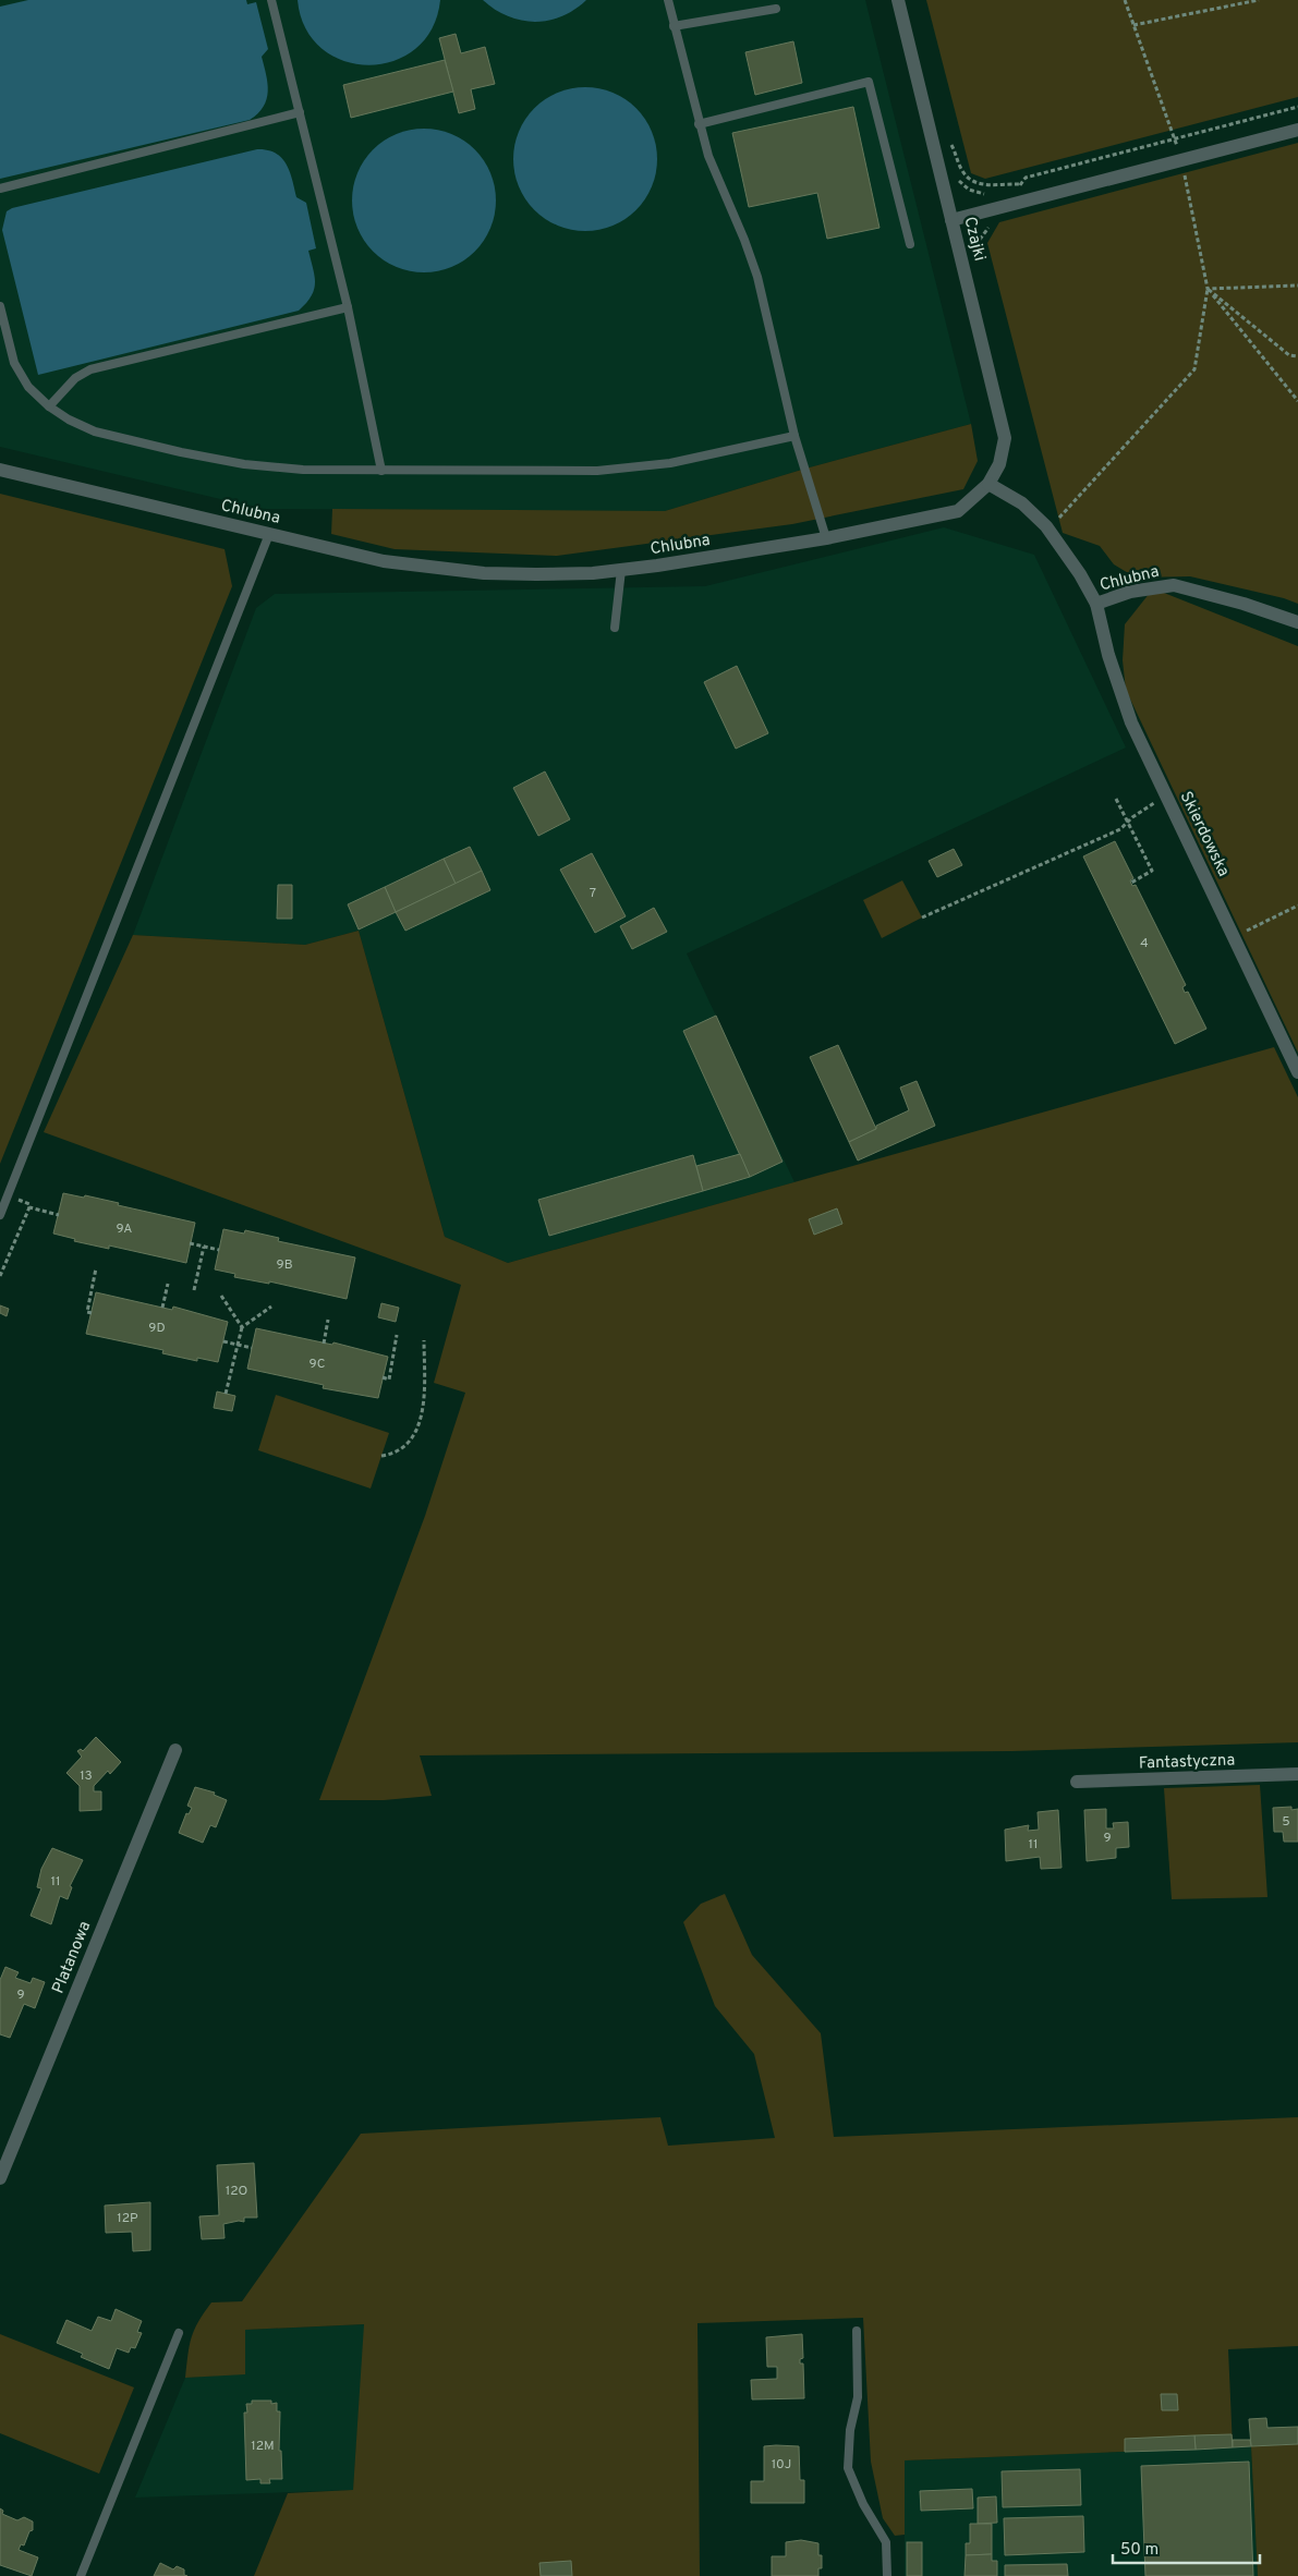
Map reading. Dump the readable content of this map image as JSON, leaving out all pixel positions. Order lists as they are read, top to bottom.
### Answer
{
  "streets": {
    "street": [
      "Czajki",
      "Chlubna",
      "Skierdowska",
      "Fantastyczna",
      "Platanowa"
    ]
  },
  "crossings": [
    ["Czajki", "Chlubna"],
    ["Chlubna", "Skierdowska"]
  ],
  "house_numbers": [
    "7",
    "4",
    "9A",
    "9B",
    "9D",
    "9C",
    "13",
    "5",
    "9",
    "11",
    "11",
    "9",
    "12O",
    "12P",
    "12M",
    "10J"
  ],
  "scale_bar": "50 m"
}
